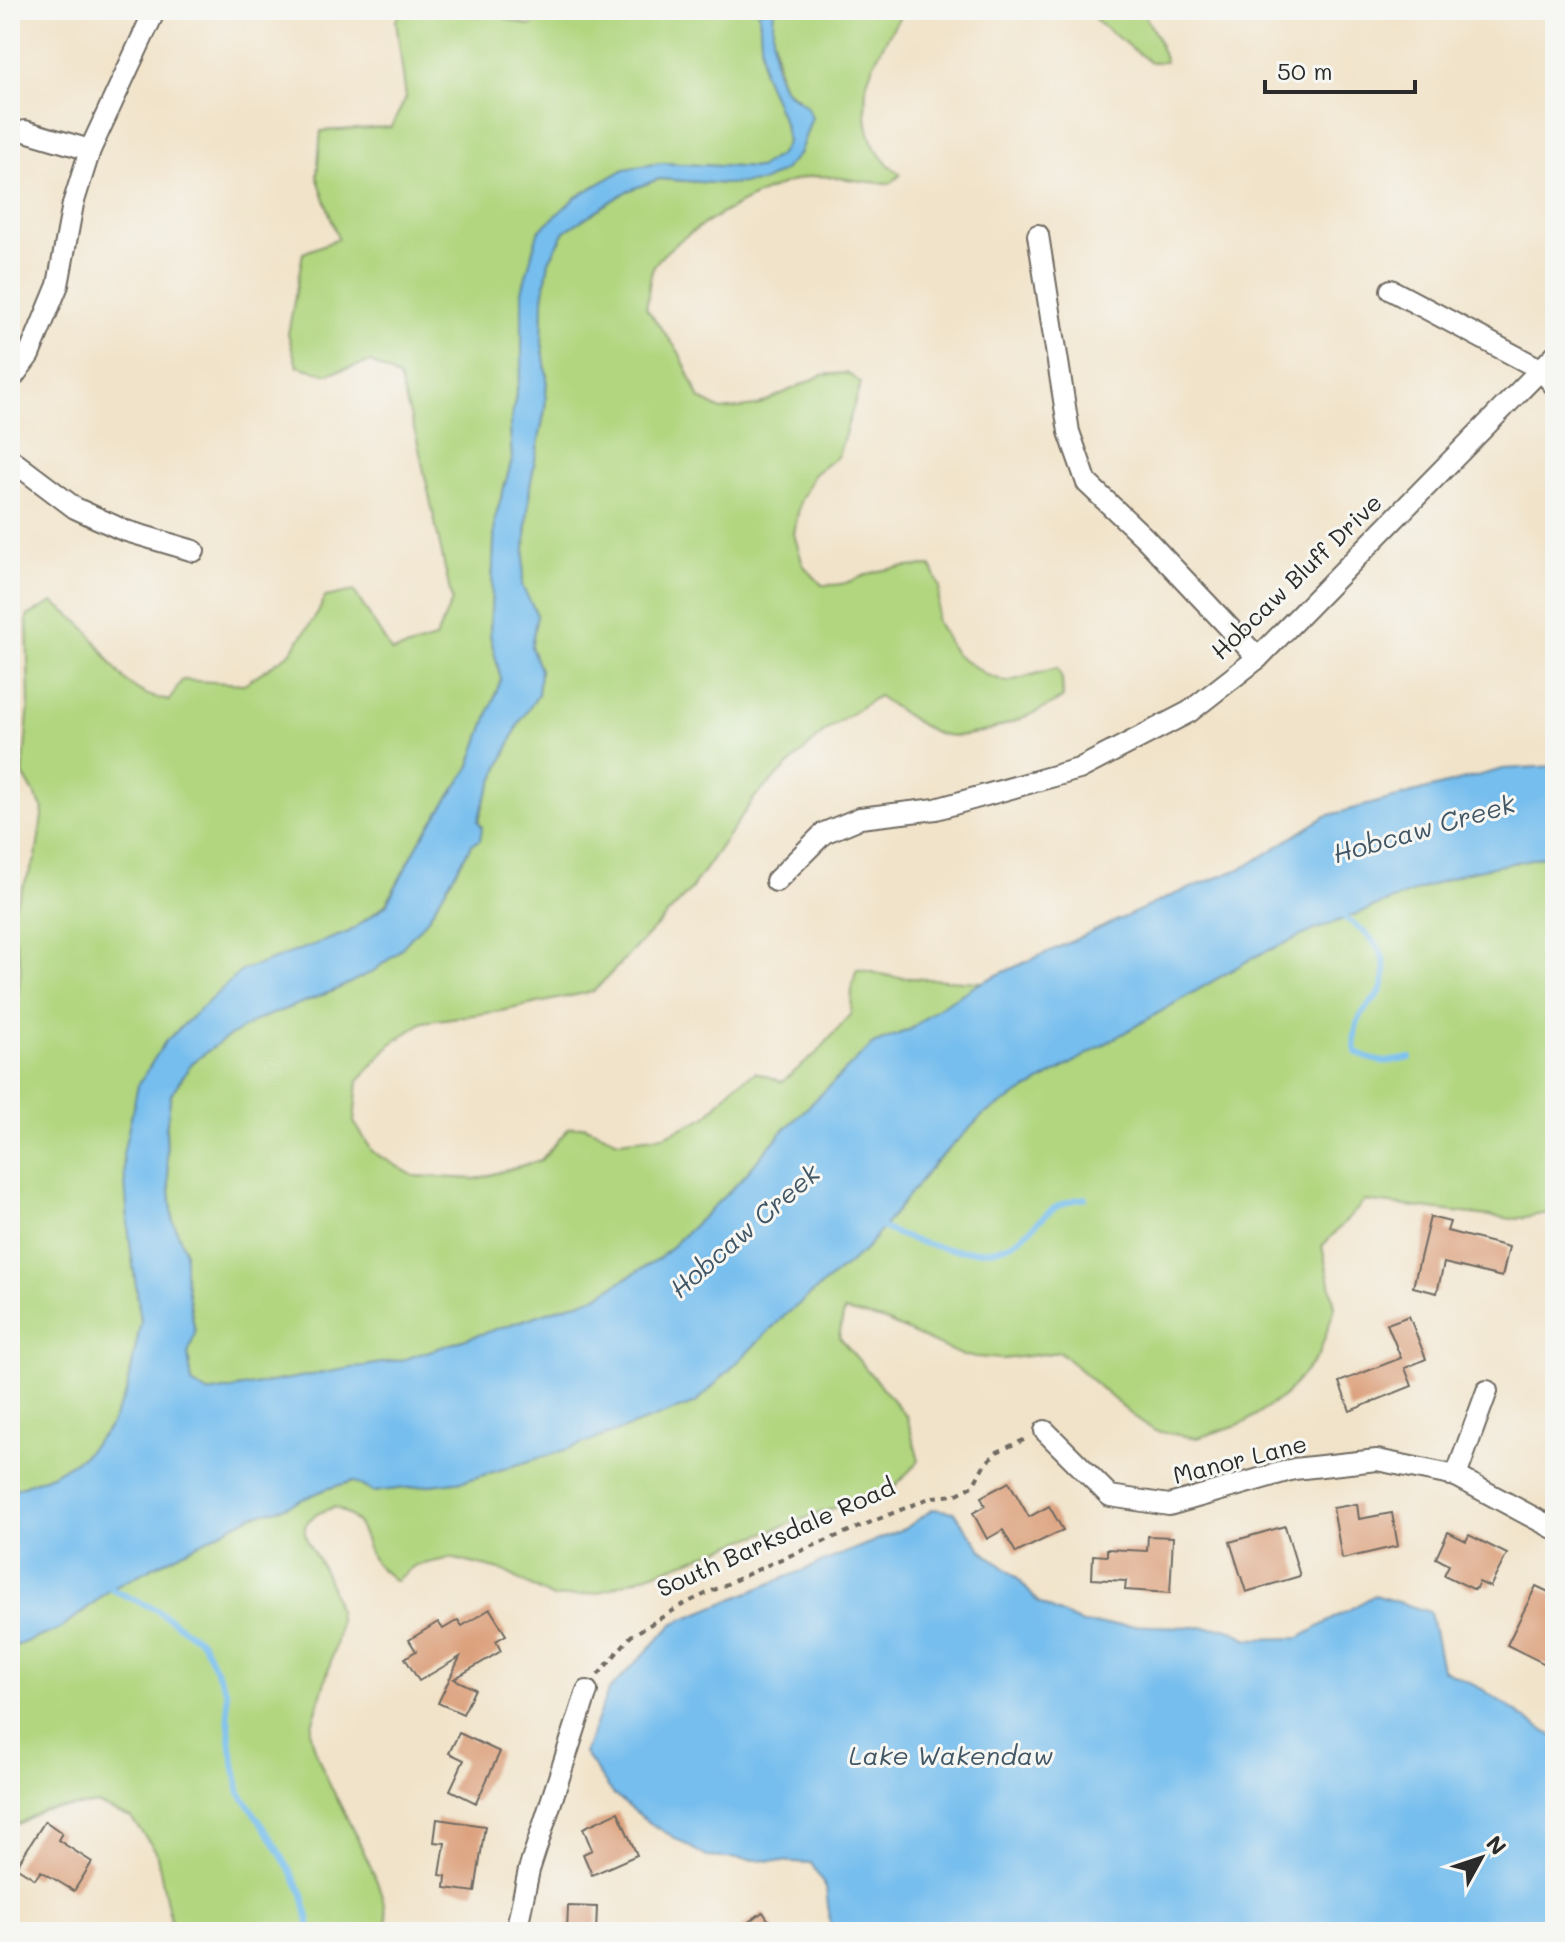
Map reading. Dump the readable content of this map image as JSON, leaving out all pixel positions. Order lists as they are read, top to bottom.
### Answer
{
  "streets": {
    "street": ["Hobcaw Bluff Drive", "Manor Lane"],
    "path": ["South Barksdale Road"]
  },
  "crossings": [
    ["Manor Lane", "South Barksdale Road"]
  ],
  "water": ["Hobcaw Creek", "Lake Wakendaw"],
  "scale_bar": "50 m",
  "north": "top right"
}
